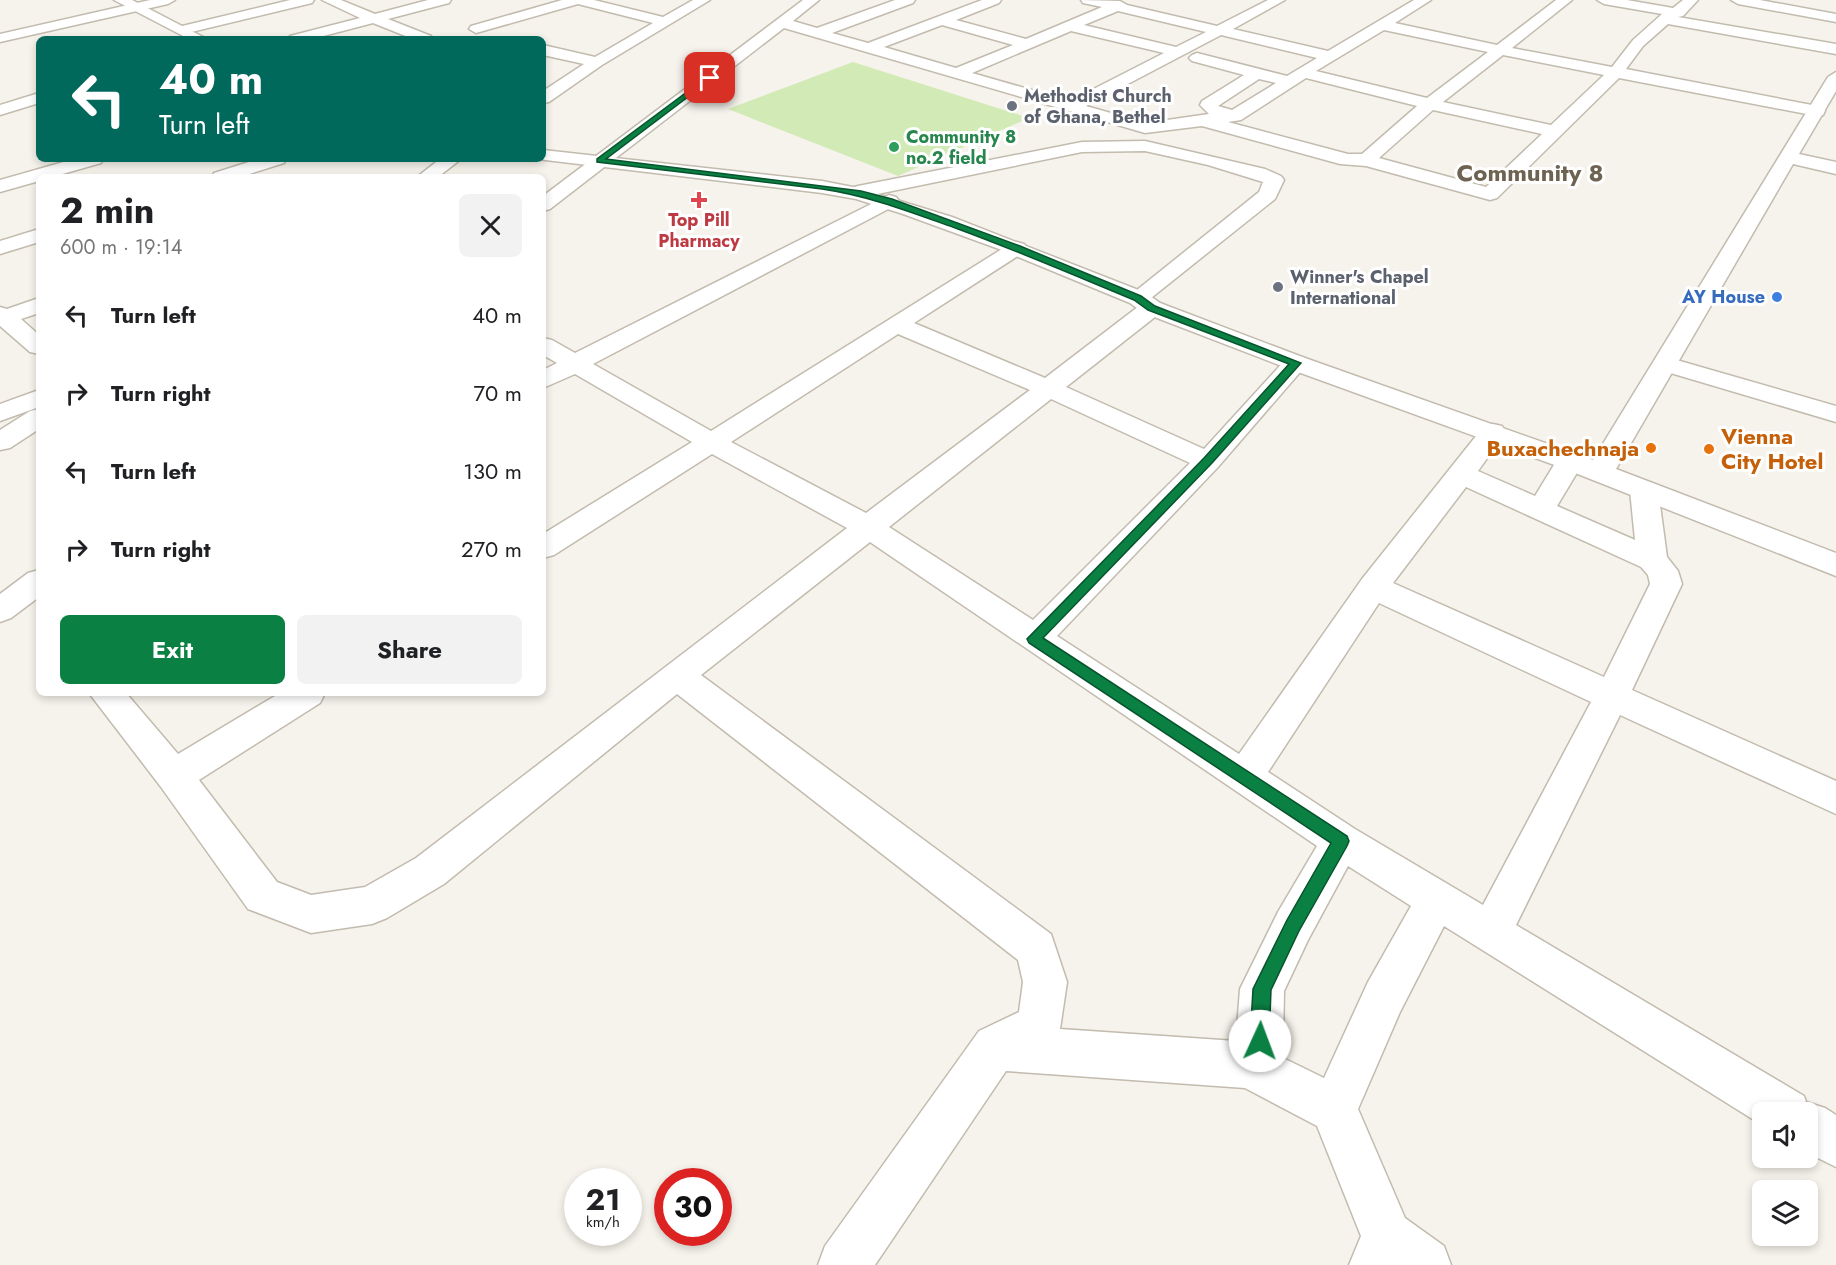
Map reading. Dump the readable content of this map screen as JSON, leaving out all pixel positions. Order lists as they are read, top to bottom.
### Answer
{
  "districts": ["Community 8"],
  "places": {
    "other": [
      "Methodist Church of Ghana, Bethel",
      "Community 8 no.2 field",
      "Winner's Chapel International",
      "AY House",
      "Buxachechnaja",
      "Vienna City Hotel"
    ],
    "health": ["Top Pill Pharmacy"]
  },
  "page": {
    "turn": ["40 m", "Turn left"],
    "heading": ["2 min", "600 m · 19:14"],
    "list": [
      {
        "name": "Turn left",
        "value": "40 m"
      },
      {
        "name": "Turn right",
        "value": "70 m"
      },
      {
        "name": "Turn left",
        "value": "130 m"
      },
      {
        "name": "Turn right",
        "value": "270 m"
      }
    ],
    "buttons": ["Exit", "Share"],
    "speed": "21 km/h",
    "limit": "30"
  }
}
